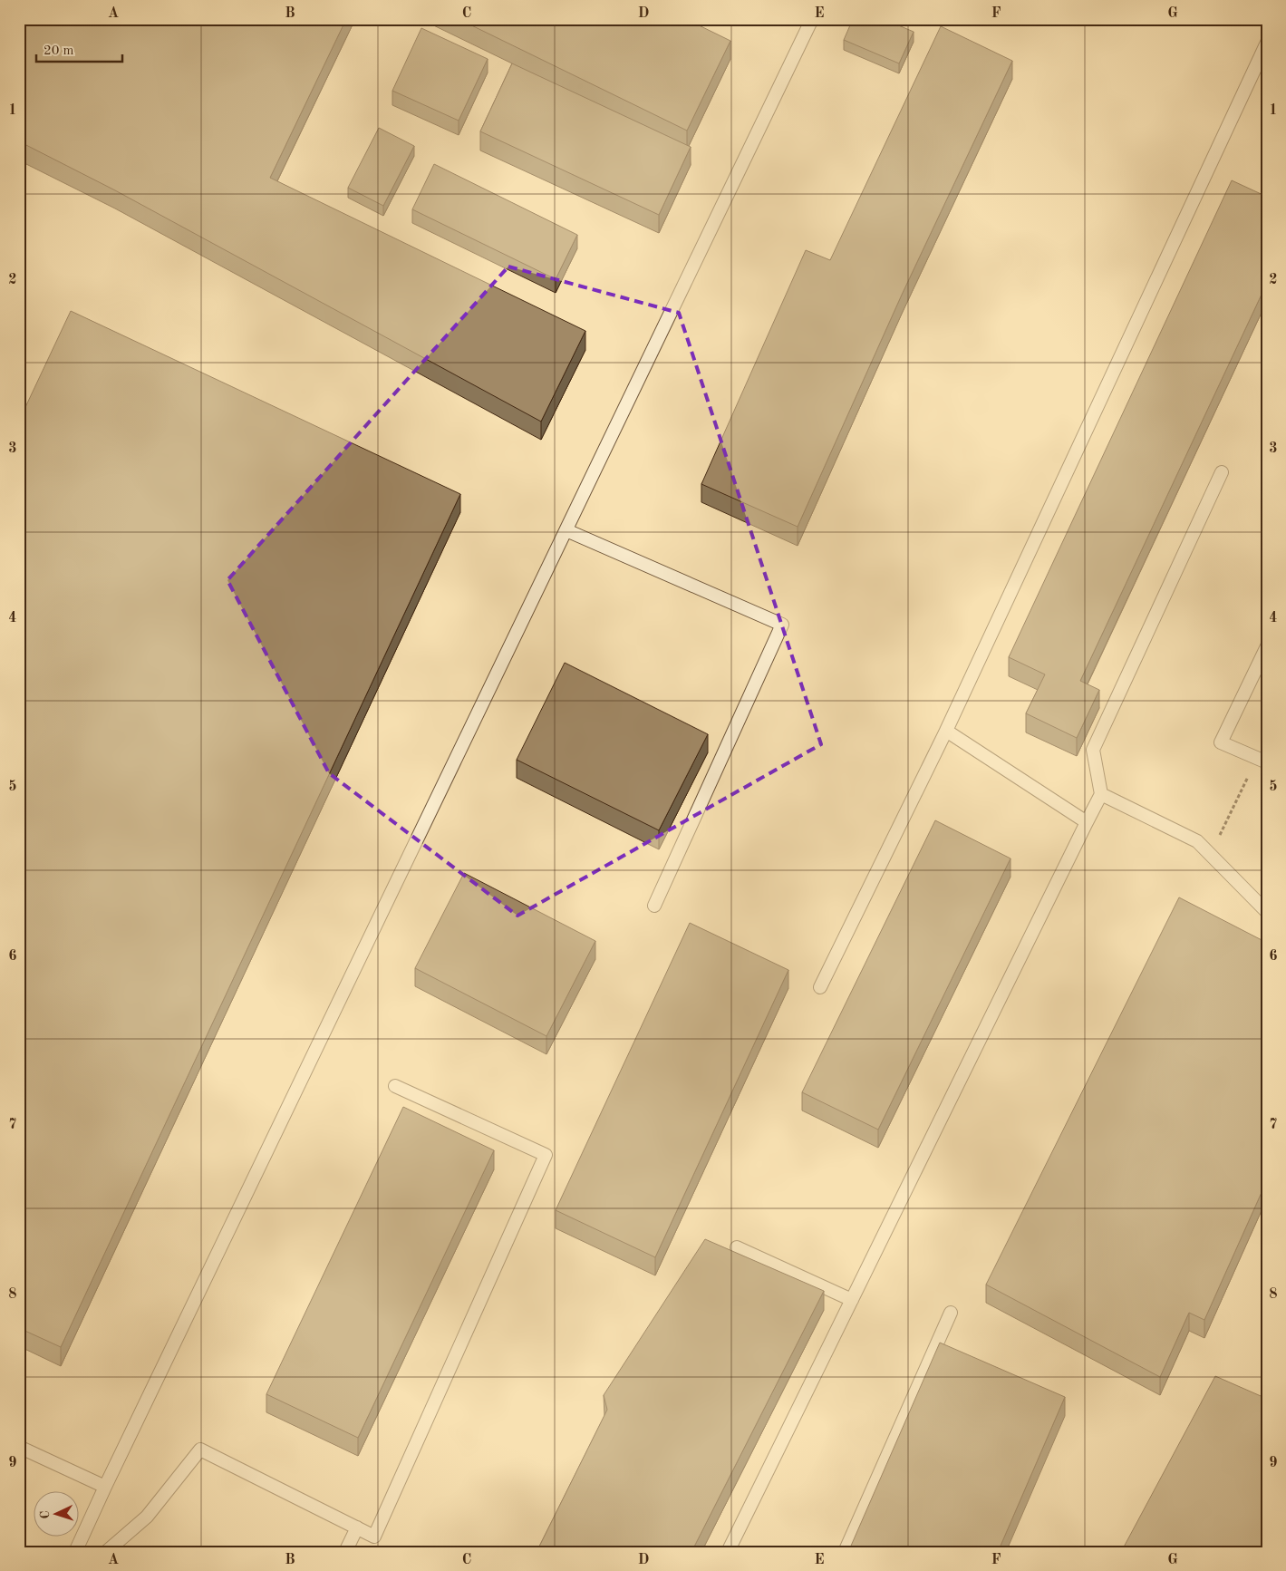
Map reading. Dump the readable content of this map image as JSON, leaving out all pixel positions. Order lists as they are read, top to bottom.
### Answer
{
  "scale_bar": "20 m",
  "north": "left",
  "grid": {
    "columns": [
      "A",
      "B",
      "C",
      "D",
      "E",
      "F",
      "G"
    ],
    "rows": [
      "1",
      "2",
      "3",
      "4",
      "5",
      "6",
      "7",
      "8",
      "9"
    ]
  }
}
